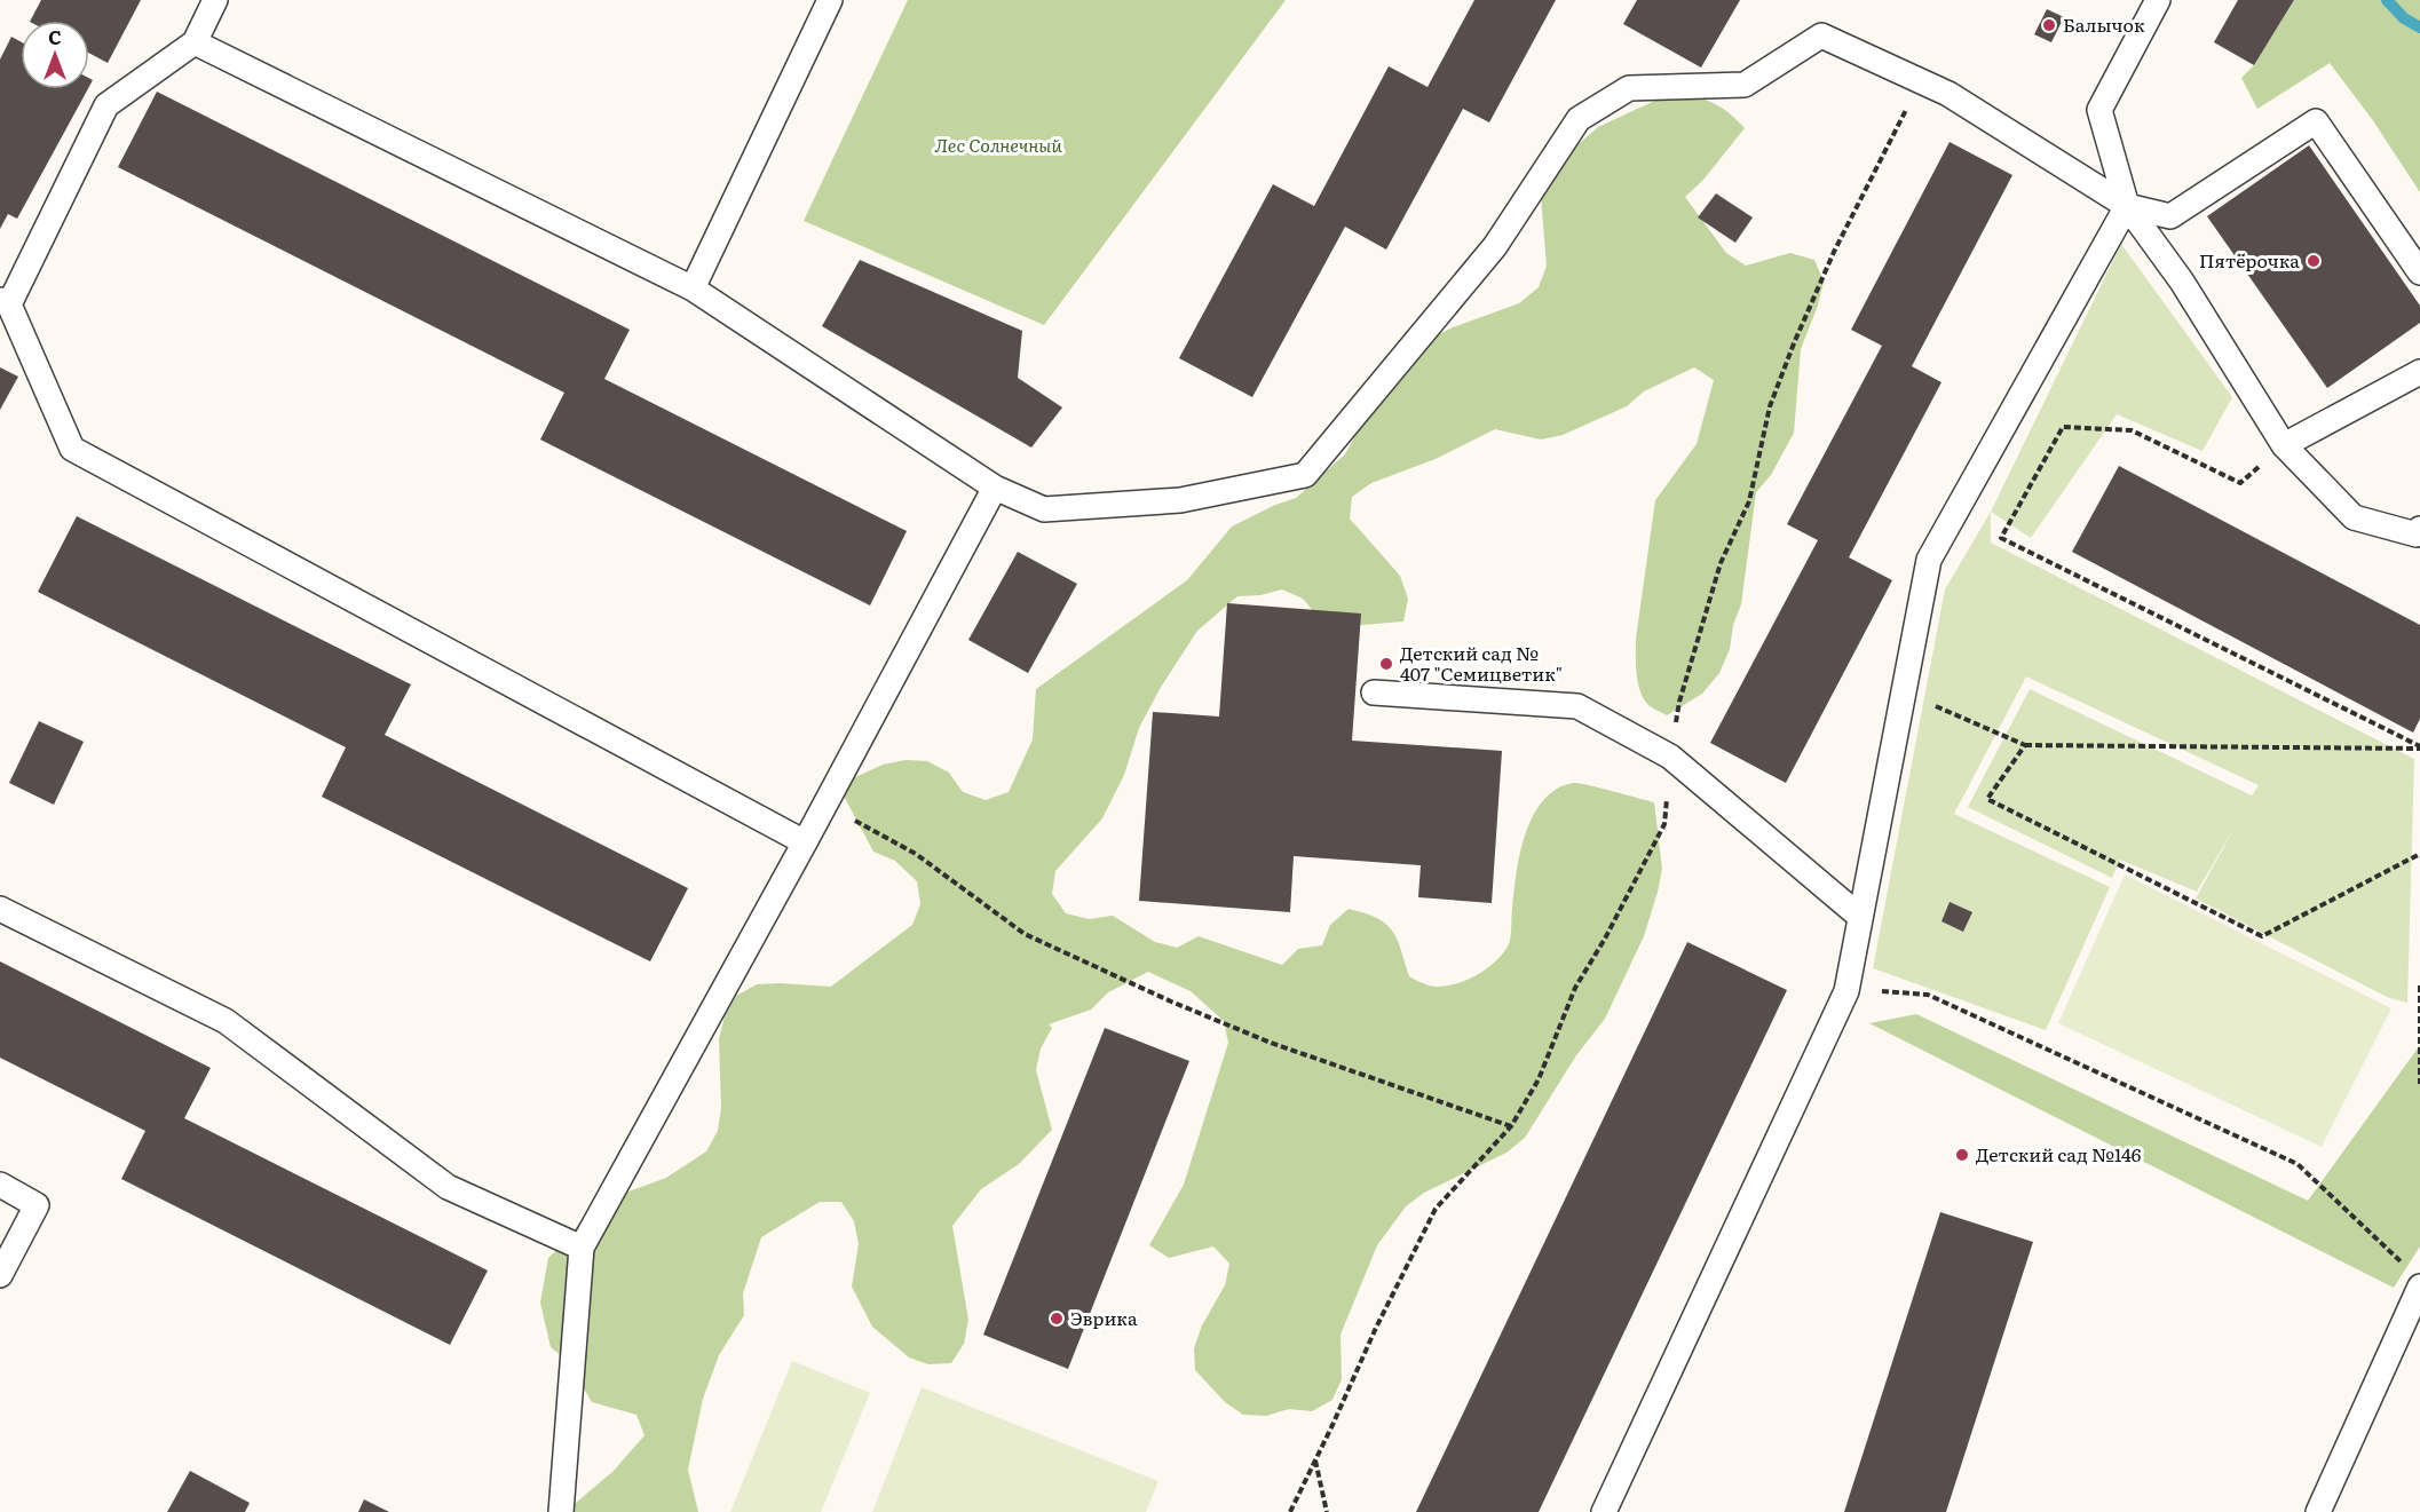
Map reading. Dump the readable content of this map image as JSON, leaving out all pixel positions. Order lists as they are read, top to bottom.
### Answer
{
  "parks": ["Лес Солнечный"],
  "places": [
    "Балычок",
    "Пятёрочка",
    "Детский сад № 407 \"Семицветик\"",
    "Детский сад №146",
    "Эврика"
  ],
  "north": "top"
}
